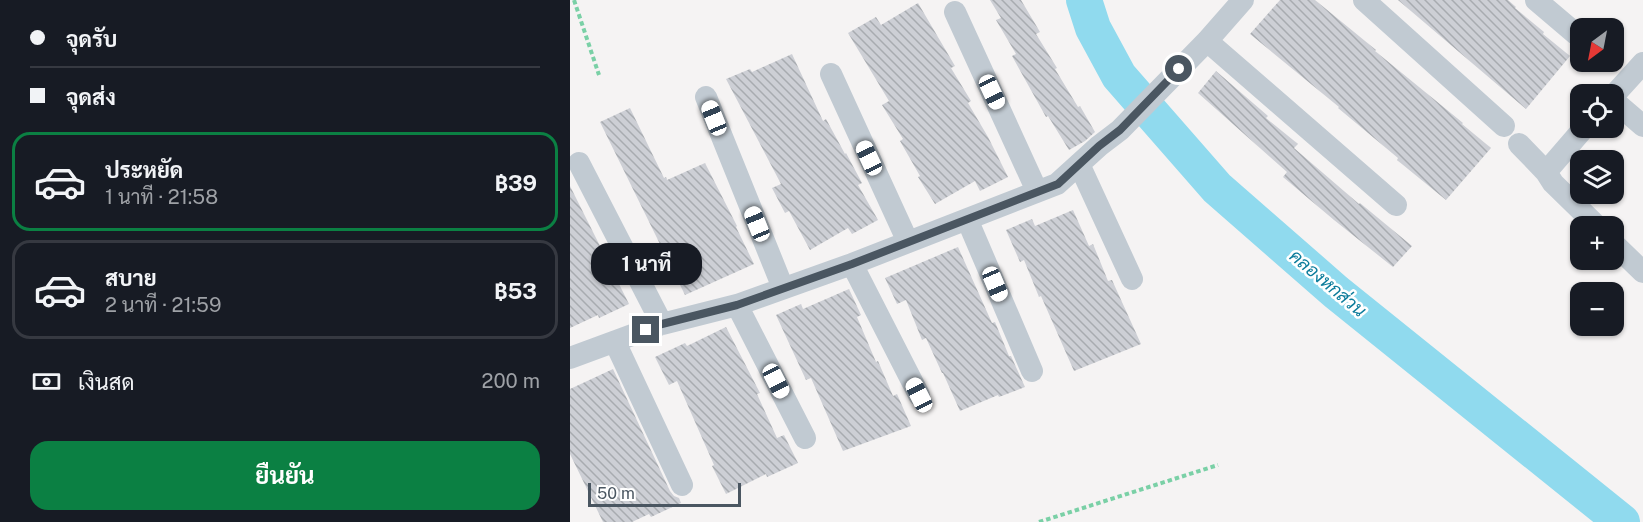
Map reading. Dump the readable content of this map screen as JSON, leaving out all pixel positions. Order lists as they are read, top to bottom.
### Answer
{
  "water": ["คลองหกส่วน"],
  "scale_bar": "50 m",
  "north": "bottom left",
  "page": {
    "banner": ["จุดรับ", "จุดส่ง"],
    "map_buttons": ["+", "−"],
    "list": [
      {
        "name": "ประหยัด",
        "note": "1 นาที · 21:58",
        "value": "฿39"
      },
      {
        "name": "สบาย",
        "note": "2 นาที · 21:59",
        "value": "฿53"
      }
    ],
    "bubble": "1 นาที",
    "pay": ["เงินสด", "200 m"],
    "buttons": "ยืนยัน",
    "scale": "50 m"
  }
}
